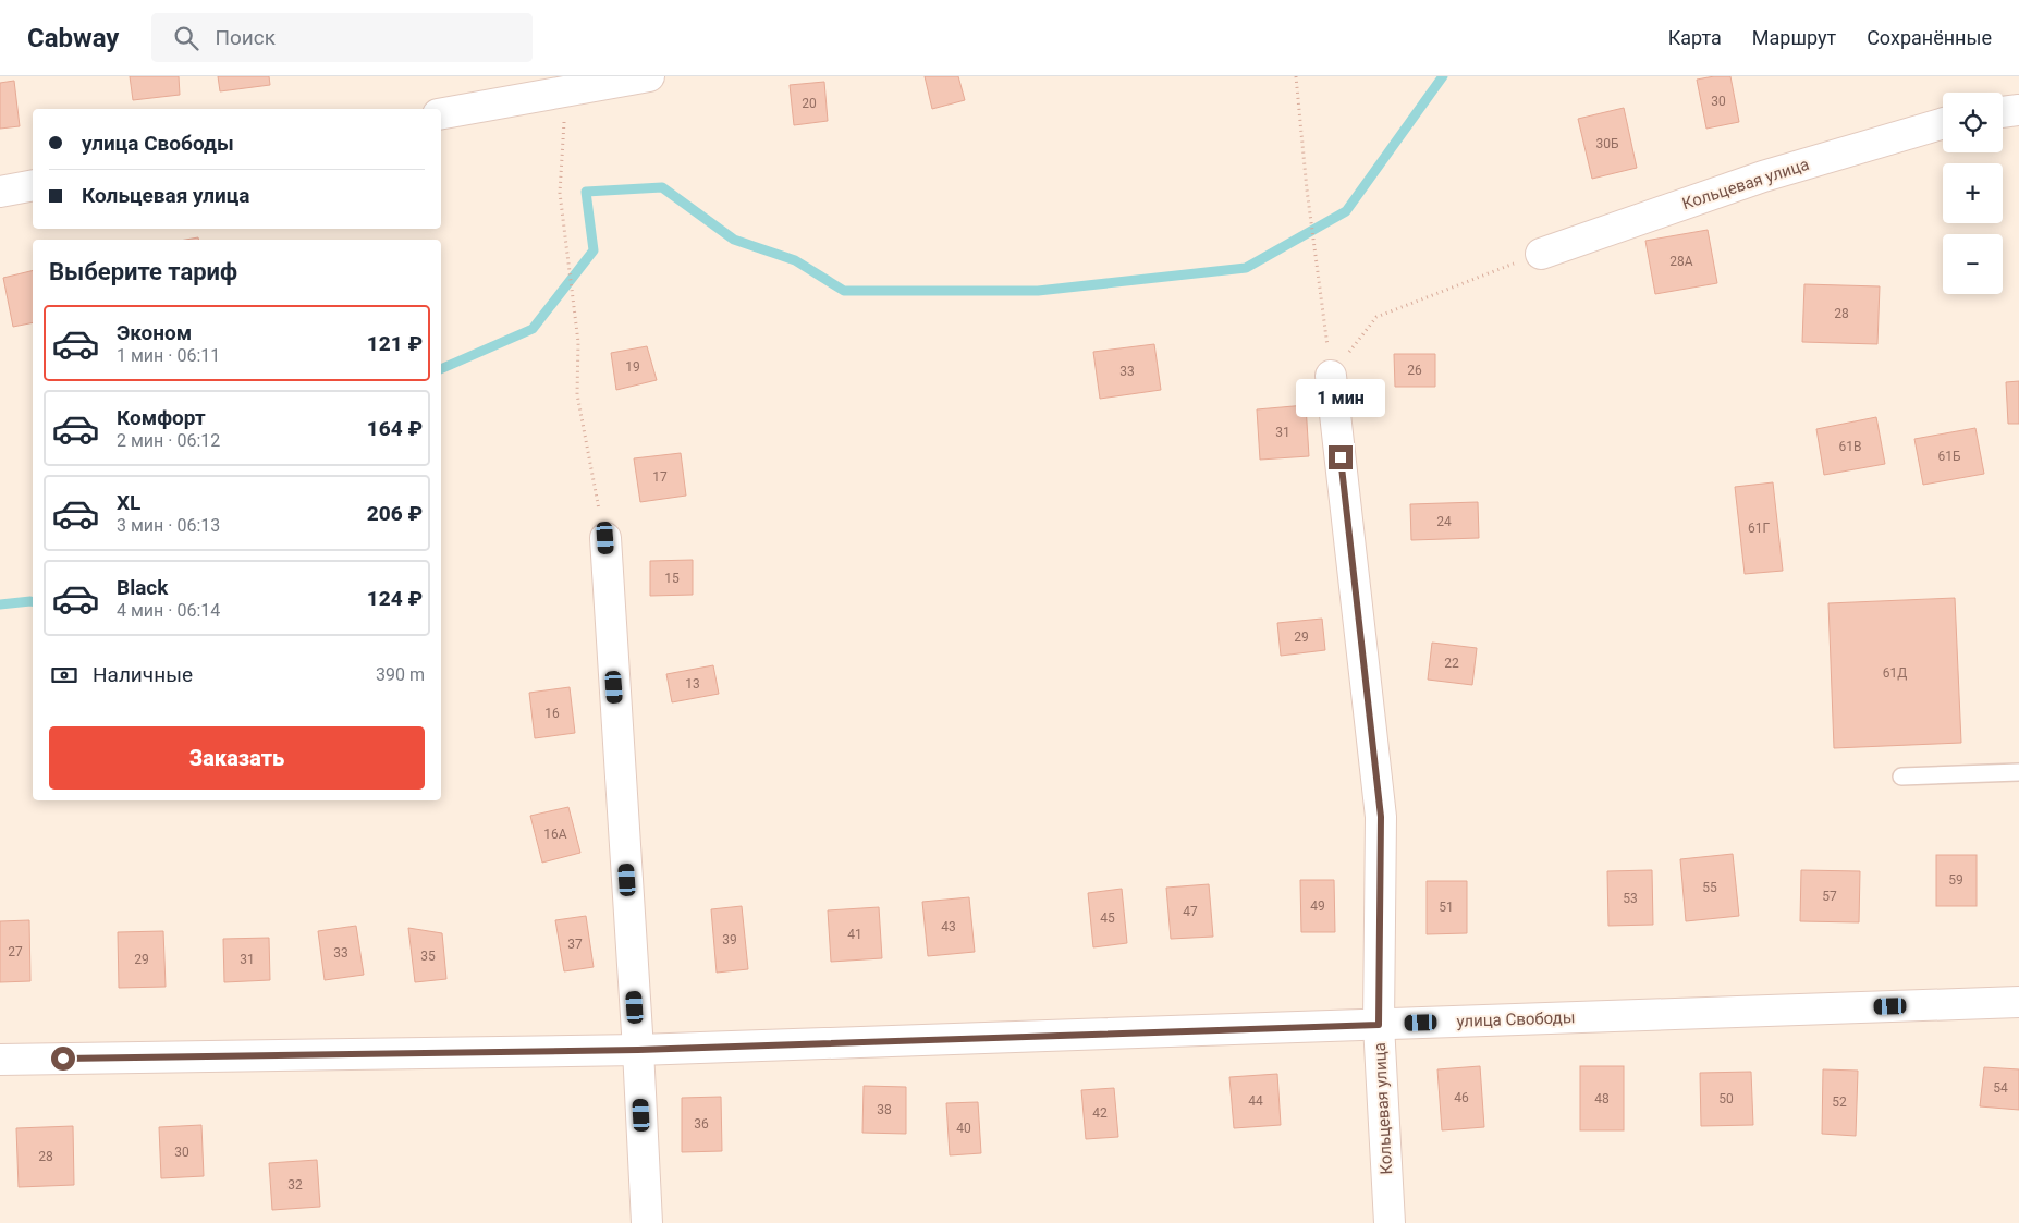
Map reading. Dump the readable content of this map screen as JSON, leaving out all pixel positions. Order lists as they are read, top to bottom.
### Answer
{
  "streets": {
    "street": ["Кольцевая улица", "улица Свободы"]
  },
  "crossings": [
    ["Кольцевая улица", "улица Свободы"]
  ],
  "house_numbers": [
    "30",
    "20",
    "30Б",
    "28А",
    "28",
    "19",
    "26",
    "33",
    "31",
    "61В",
    "61Б",
    "17",
    "24",
    "61Г",
    "15",
    "29",
    "22",
    "61Д",
    "13",
    "16",
    "16А",
    "59",
    "55",
    "57",
    "53",
    "49",
    "51",
    "47",
    "45",
    "43",
    "41",
    "39",
    "37",
    "27",
    "33",
    "35",
    "29",
    "31",
    "54",
    "46",
    "48",
    "50",
    "44",
    "52",
    "38",
    "42",
    "36",
    "40",
    "30",
    "28",
    "32"
  ],
  "page": {
    "header": "Cabway",
    "search": "Поиск",
    "nav": ["Карта", "Маршрут", "Сохранённые"],
    "map_buttons": ["+", "−"],
    "banner": ["улица Свободы", "Кольцевая улица"],
    "heading": "Выберите тариф",
    "list": [
      {
        "name": "Эконом",
        "note": "1 мин · 06:11",
        "value": "121 ₽"
      },
      {
        "name": "Комфорт",
        "note": "2 мин · 06:12",
        "value": "164 ₽"
      },
      {
        "name": "XL",
        "note": "3 мин · 06:13",
        "value": "206 ₽"
      },
      {
        "name": "Black",
        "note": "4 мин · 06:14",
        "value": "124 ₽"
      }
    ],
    "bubble": "1 мин",
    "pay": ["Наличные", "390 m"],
    "buttons": "Заказать"
  }
}
